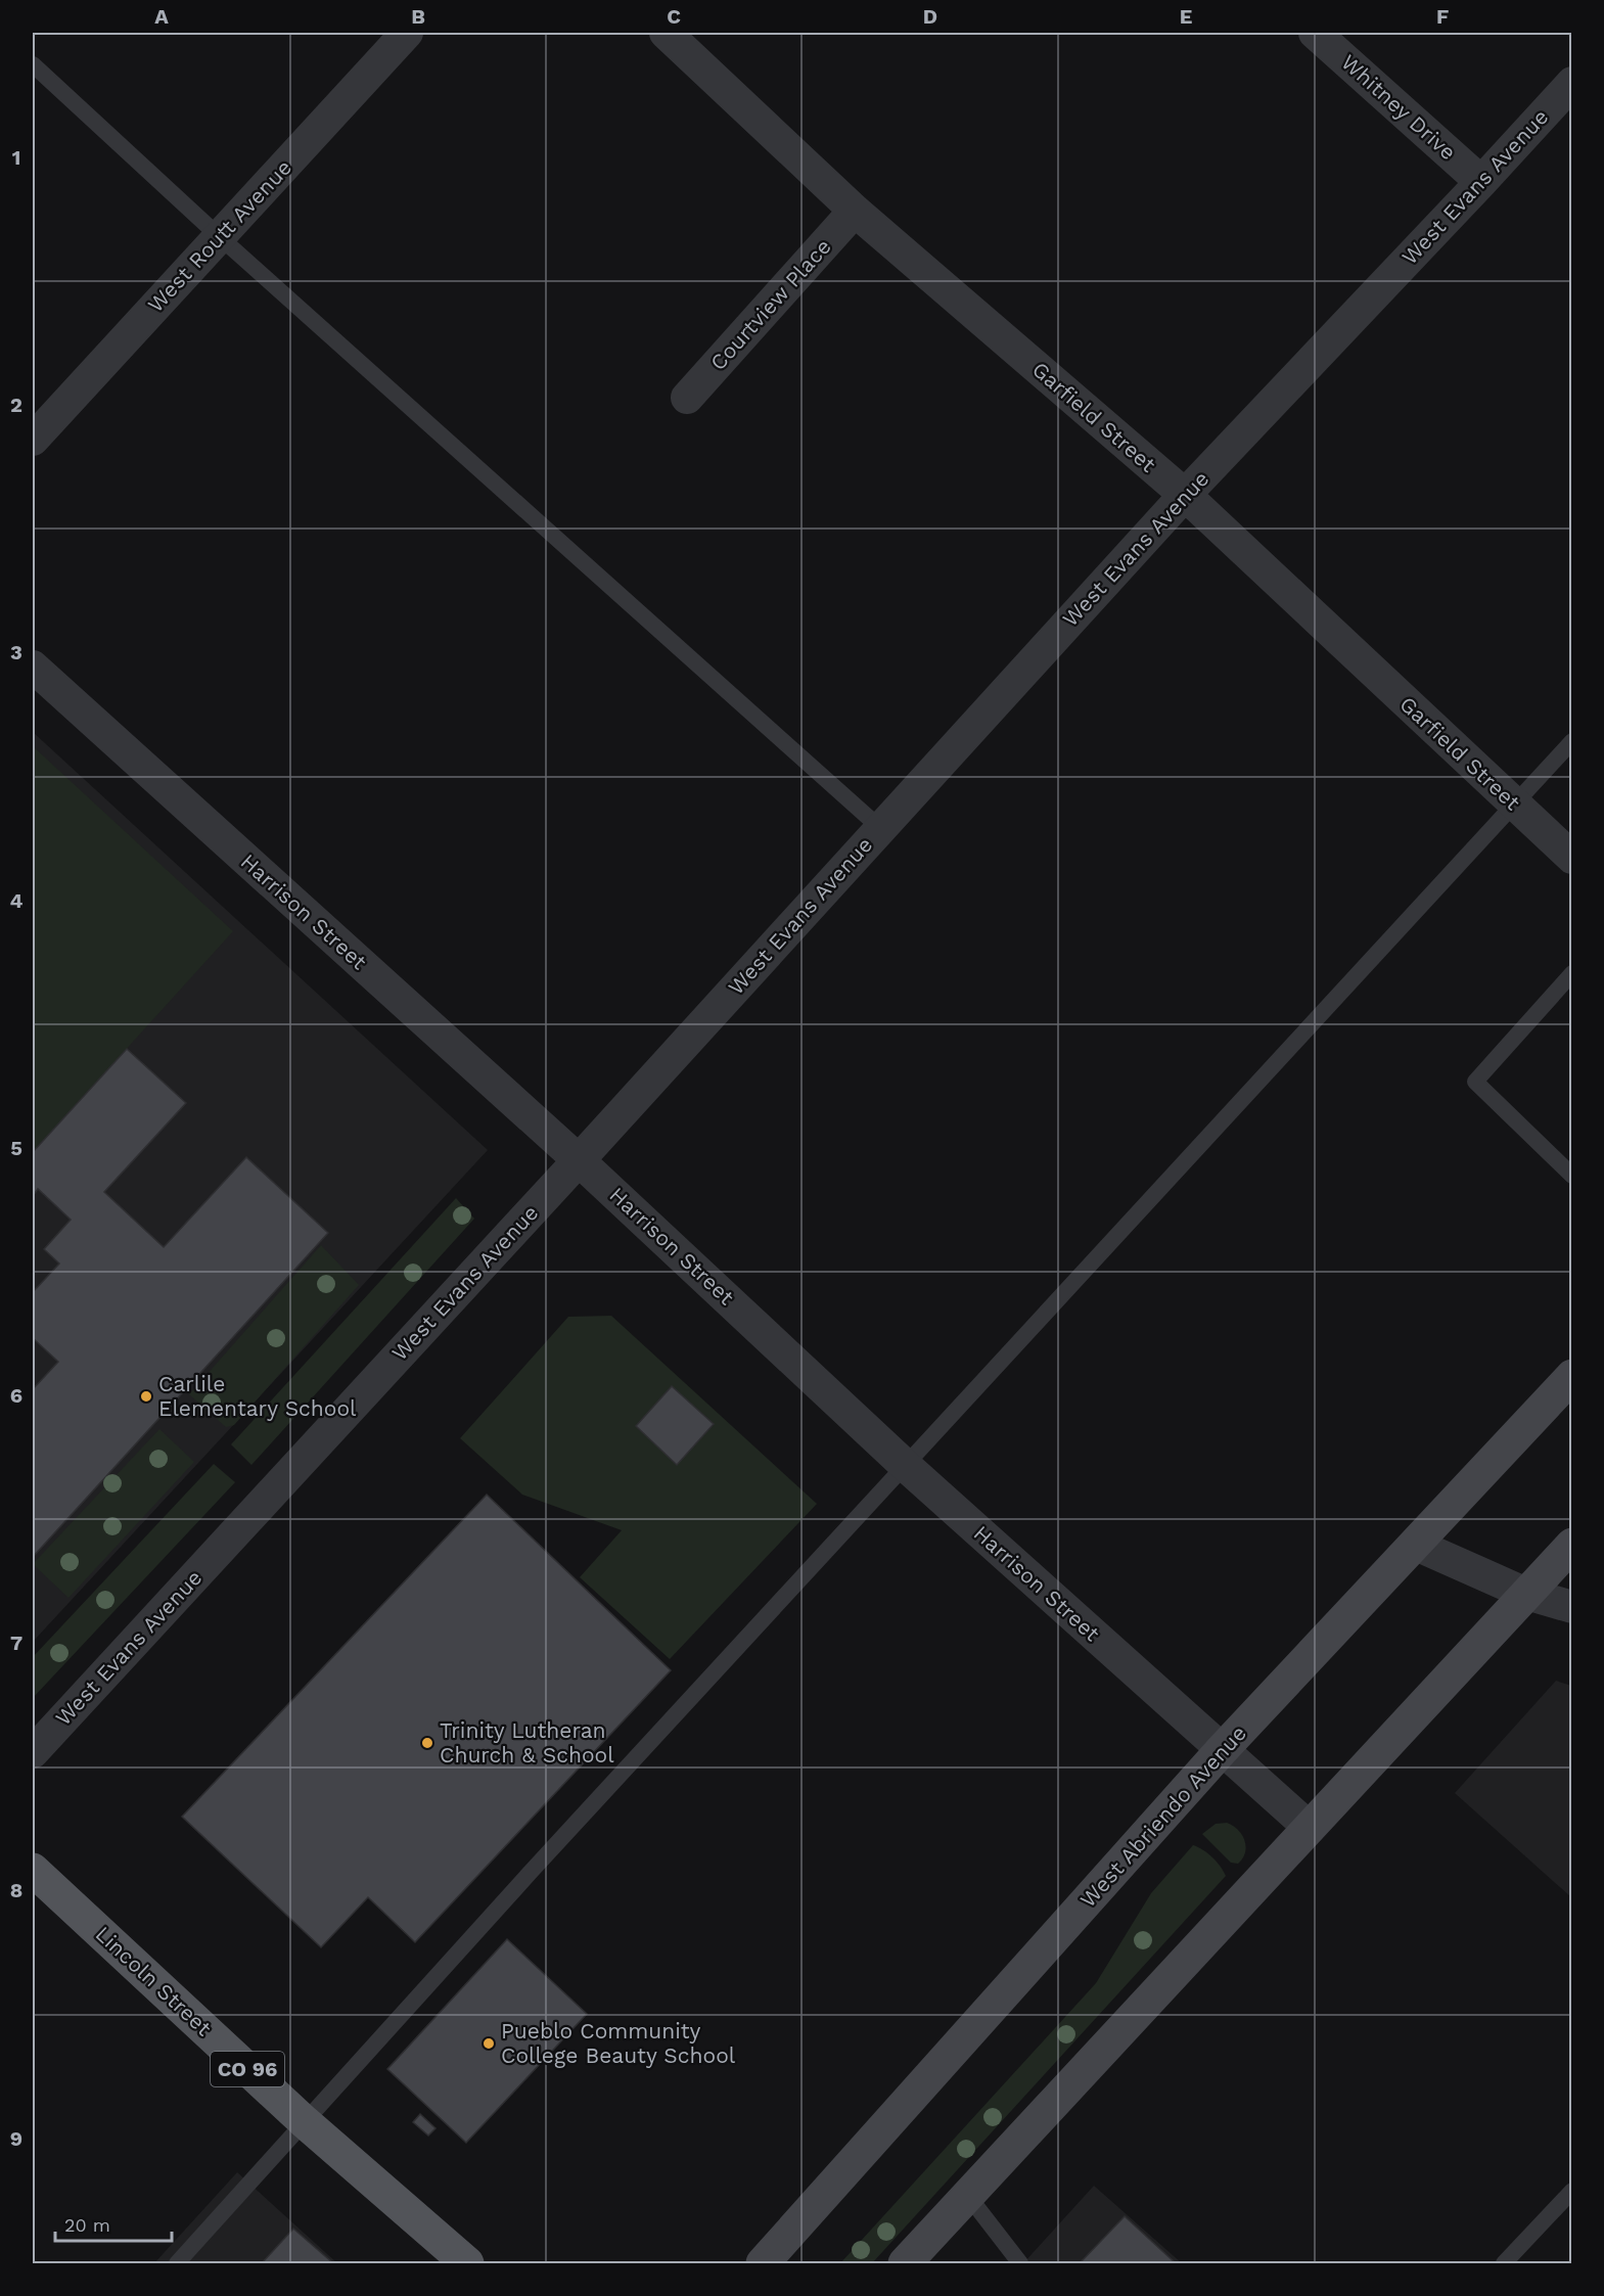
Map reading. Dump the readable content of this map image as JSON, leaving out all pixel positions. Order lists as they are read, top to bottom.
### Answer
{
  "streets": {
    "main road": ["Lincoln Street", "CO 96"],
    "street": [
      "Whitney Drive",
      "West Evans Avenue",
      "West Routt Avenue",
      "Courtview Place",
      "Garfield Street",
      "Harrison Street",
      "West Abriendo Avenue"
    ]
  },
  "crossings": [
    ["Whitney Drive", "West Evans Avenue"],
    ["West Evans Avenue", "Garfield Street"],
    ["West Evans Avenue", "Harrison Street"],
    ["Courtview Place", "Garfield Street"],
    ["Harrison Street", "West Abriendo Avenue"]
  ],
  "places": ["Carlile Elementary School", "Trinity Lutheran Church & School", "Pueblo Community College Beauty School"],
  "scale_bar": "20 m",
  "grid": {
    "columns": [
      "A",
      "B",
      "C",
      "D",
      "E",
      "F"
    ],
    "rows": [
      "1",
      "2",
      "3",
      "4",
      "5",
      "6",
      "7",
      "8",
      "9"
    ]
  }
}
